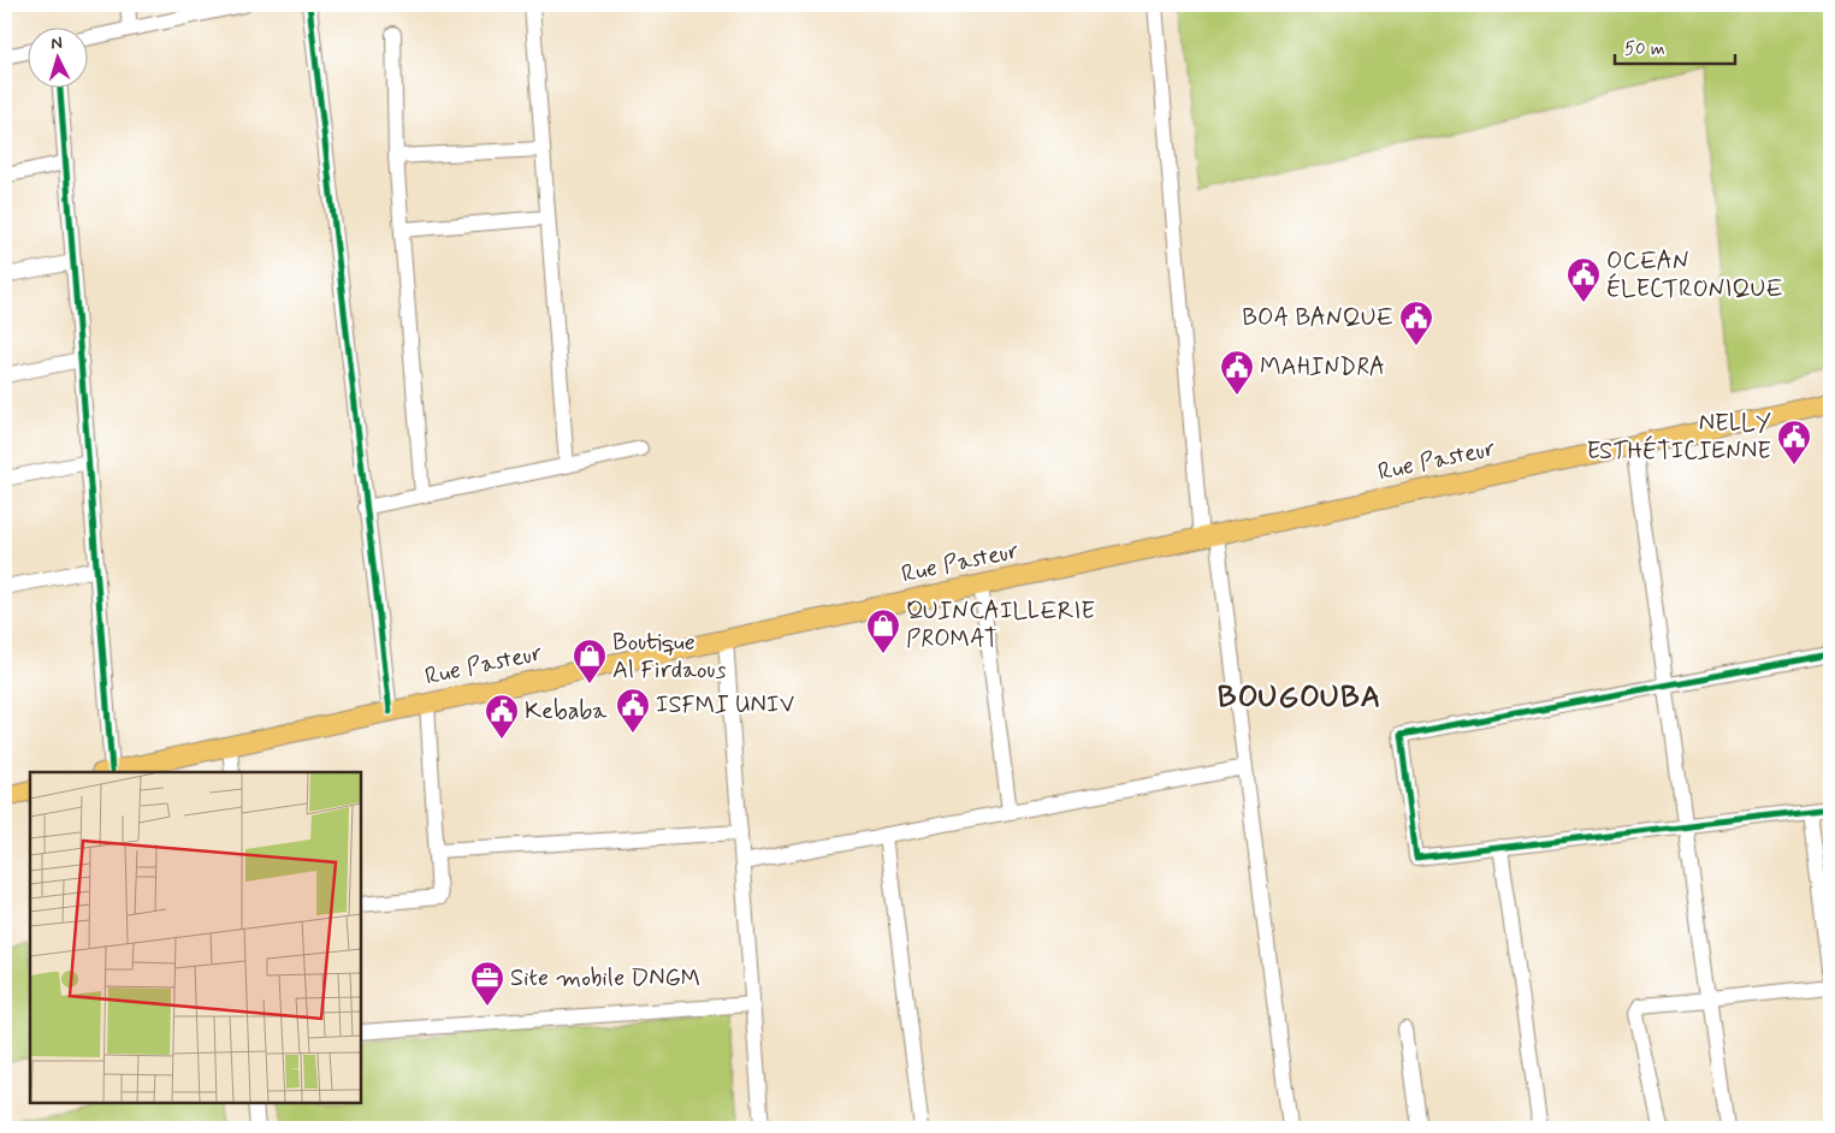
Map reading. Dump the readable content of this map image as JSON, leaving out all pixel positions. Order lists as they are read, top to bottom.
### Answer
{
  "streets": {
    "main road": ["Rue Pasteur"]
  },
  "districts": ["BOUGOUBA"],
  "places": {
    "public building": [
      "OCEAN ÉLECTRONIQUE",
      "BOA BANQUE",
      "MAHINDRA",
      "NELLY ESTHÉTICIENNE",
      "ISFMI UNIV",
      "Kebaba"
    ],
    "shop": ["QUINCAILLERIE PROMAT", "Boutique Al Firdaous"],
    "office": ["Site mobile DNGM"]
  },
  "scale_bar": "50 m",
  "north": "top"
}
